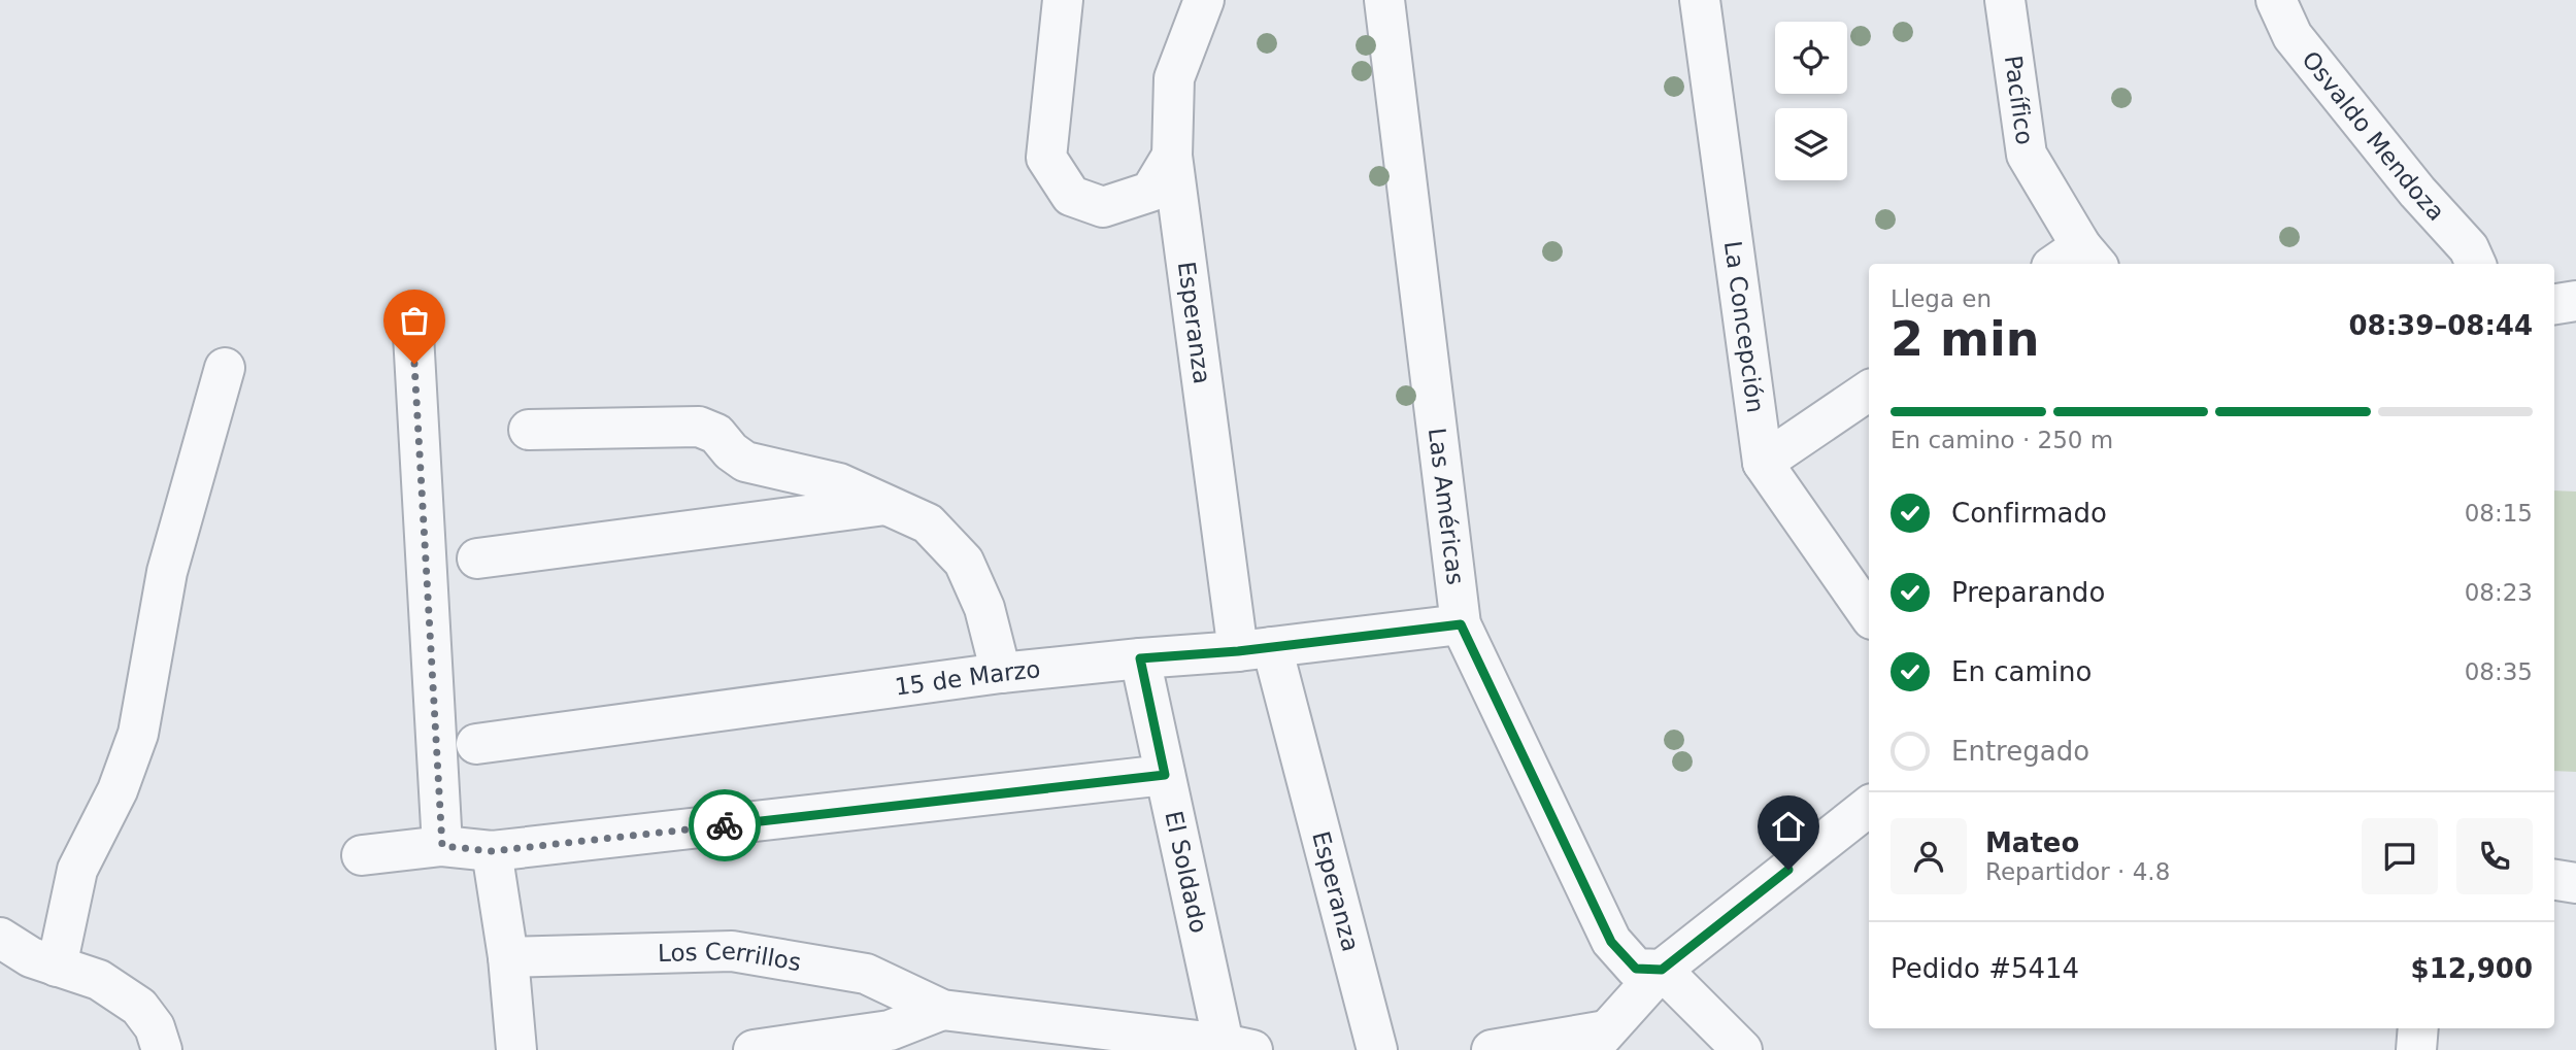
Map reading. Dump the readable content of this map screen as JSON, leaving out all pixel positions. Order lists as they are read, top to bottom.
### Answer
{
  "streets": {
    "street": [
      "Pacífico",
      "Osvaldo Mendoza",
      "Esperanza",
      "La Concepción",
      "Las Américas",
      "15 de Marzo",
      "El Soldado",
      "Los Cerrillos"
    ]
  },
  "crossings": [
    ["Esperanza", "15 de Marzo"],
    ["Las Américas", "15 de Marzo"],
    ["15 de Marzo", "El Soldado"],
    ["El Soldado", "Los Cerrillos"]
  ],
  "page": {
    "heading": ["2 min", "Llega en", "08:39–08:44"],
    "panel": [
      "Mateo",
      "Repartidor · 4.8",
      "Pedido #5414",
      "$12,900"
    ],
    "bar": "En camino · 250 m",
    "list": [
      ["Confirmado", "08:15"],
      ["Preparando", "08:23"],
      ["En camino", "08:35"],
      "Entregado"
    ]
  }
}
